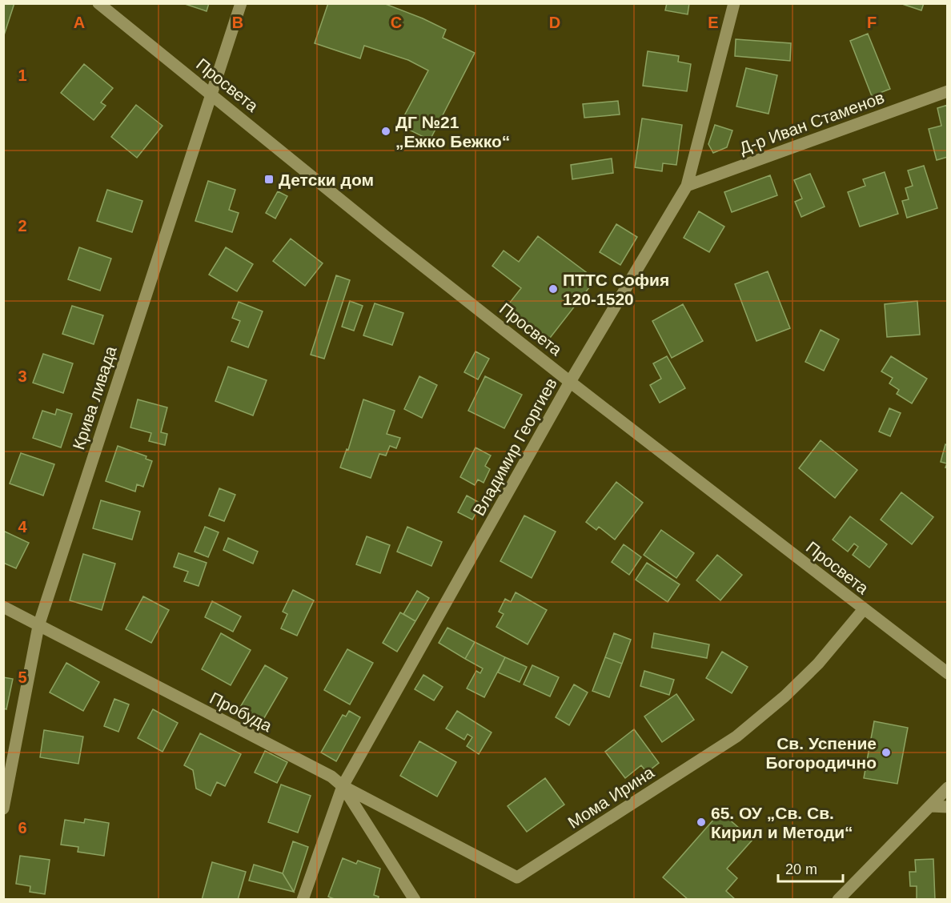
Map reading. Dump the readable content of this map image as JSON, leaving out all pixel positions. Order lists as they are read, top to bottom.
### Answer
{
  "streets": {
    "street": [
      "Просвета",
      "Д-р Иван Стаменов",
      "Крива ливада",
      "Владимир Георгиев",
      "Пробуда",
      "Мома Ирина"
    ]
  },
  "crossings": [
    ["Просвета", "Крива ливада"],
    ["Просвета", "Владимир Георгиев"],
    ["Просвета", "Мома Ирина"],
    ["Д-р Иван Стаменов", "Владимир Георгиев"],
    ["Крива ливада", "Пробуда"],
    ["Владимир Георгиев", "Пробуда"],
    ["Владимир Георгиев", "Мома Ирина"],
    ["Пробуда", "Мома Ирина"]
  ],
  "places": {
    "other": [
      "ДГ №21 „Ежко Бежко“",
      "ПТТС София 120-1520",
      "Св. Успение Богородично",
      "65. ОУ „Св. Св. Кирил и Методи“"
    ],
    "transit": ["Детски дом"]
  },
  "scale_bar": "20 m",
  "grid": {
    "columns": [
      "A",
      "B",
      "C",
      "D",
      "E",
      "F"
    ],
    "rows": [
      "1",
      "2",
      "3",
      "4",
      "5",
      "6"
    ]
  }
}
